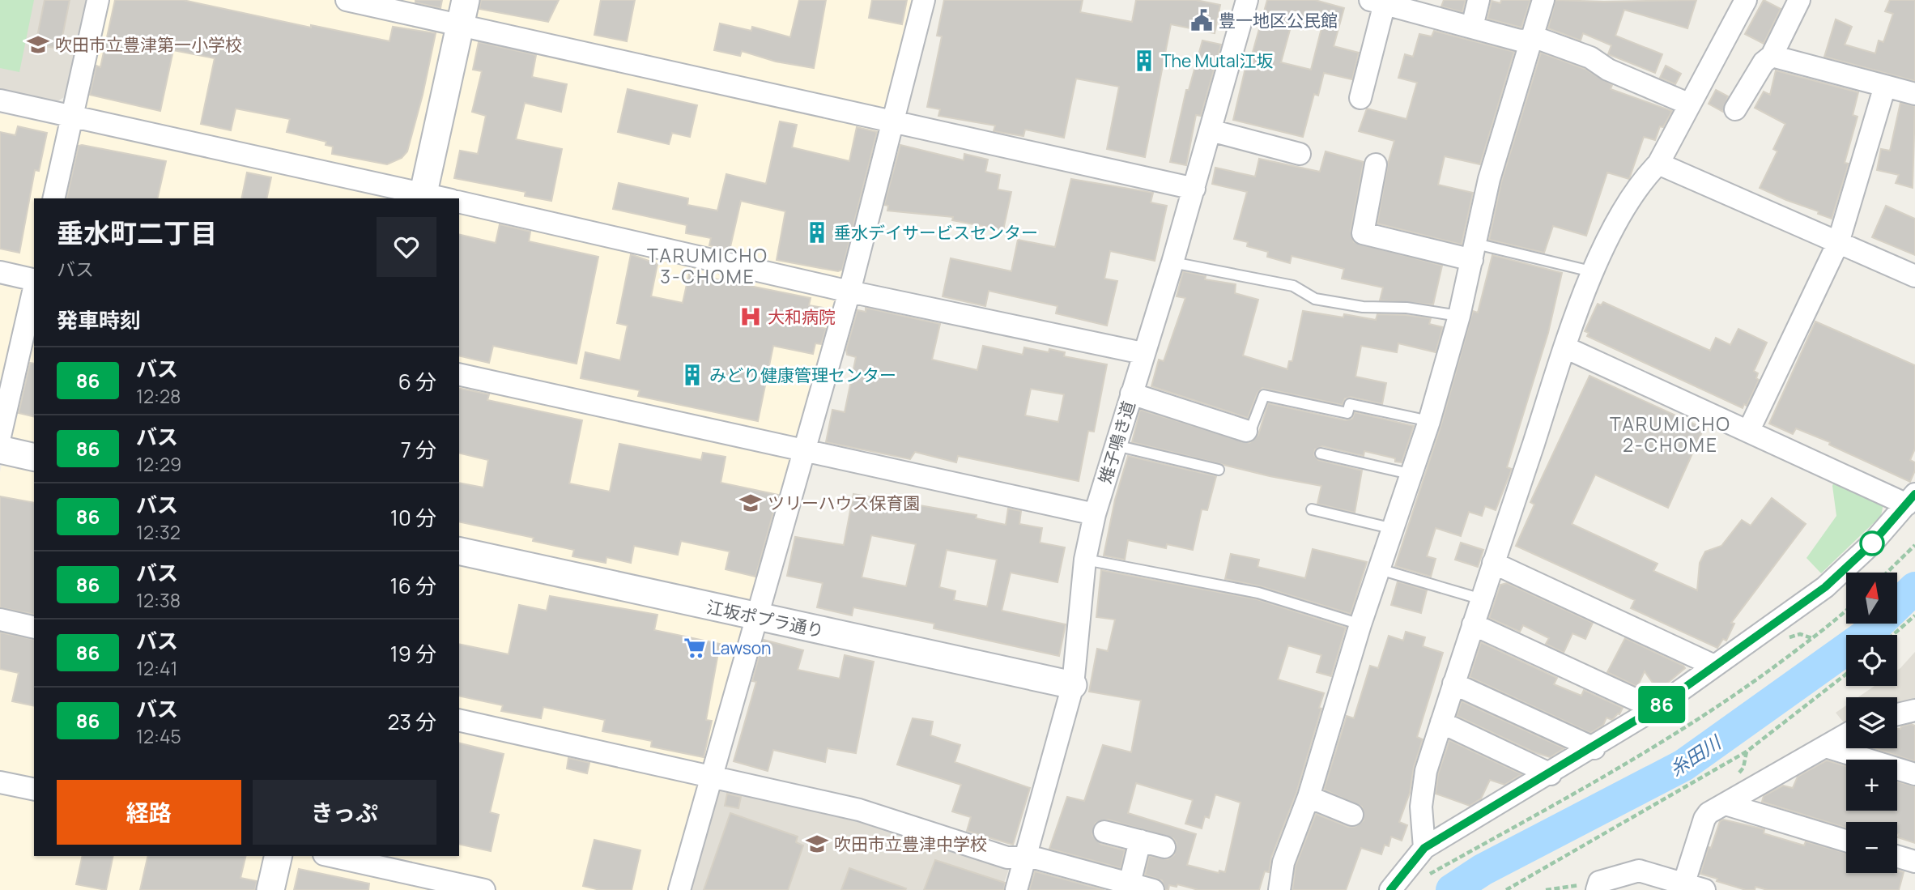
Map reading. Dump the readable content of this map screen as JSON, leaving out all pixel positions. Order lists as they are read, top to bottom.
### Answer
{
  "streets": {
    "street": ["雉子鳴き道", "江坂ポプラ通り"]
  },
  "crossings": [
    ["雉子鳴き道", "江坂ポプラ通り"]
  ],
  "districts": ["TARUMICHO 3-CHOME", "TARUMICHO 2-CHOME"],
  "water": ["糸田川"],
  "places": {
    "public building": ["豊一地区公民館"],
    "school or university": ["吹田市立豊津第一小学校", "ツリーハウス保育園", "吹田市立豊津中学校"],
    "building": ["The Mutal江坂", "垂水デイサービスセンター", "みどり健康管理センター"],
    "hospital": ["大和病院"],
    "supermarket": ["Lawson"]
  },
  "lines": ["bus line 86"],
  "north": "top",
  "page": {
    "on_map": "86",
    "heading": [
      ["垂水町二丁目", "バス"],
      "発車時刻"
    ],
    "list": [
      {
        "mark": "86",
        "name": "バス",
        "note": "12:28",
        "value": "6 分"
      },
      {
        "mark": "86",
        "name": "バス",
        "note": "12:29",
        "value": "7 分"
      },
      {
        "mark": "86",
        "name": "バス",
        "note": "12:32",
        "value": "10 分"
      },
      {
        "mark": "86",
        "name": "バス",
        "note": "12:38",
        "value": "16 分"
      },
      {
        "mark": "86",
        "name": "バス",
        "note": "12:41",
        "value": "19 分"
      },
      {
        "mark": "86",
        "name": "バス",
        "note": "12:45",
        "value": "23 分"
      }
    ],
    "map_buttons": ["+", "−"],
    "buttons": ["経路", "きっぷ"]
  }
}
